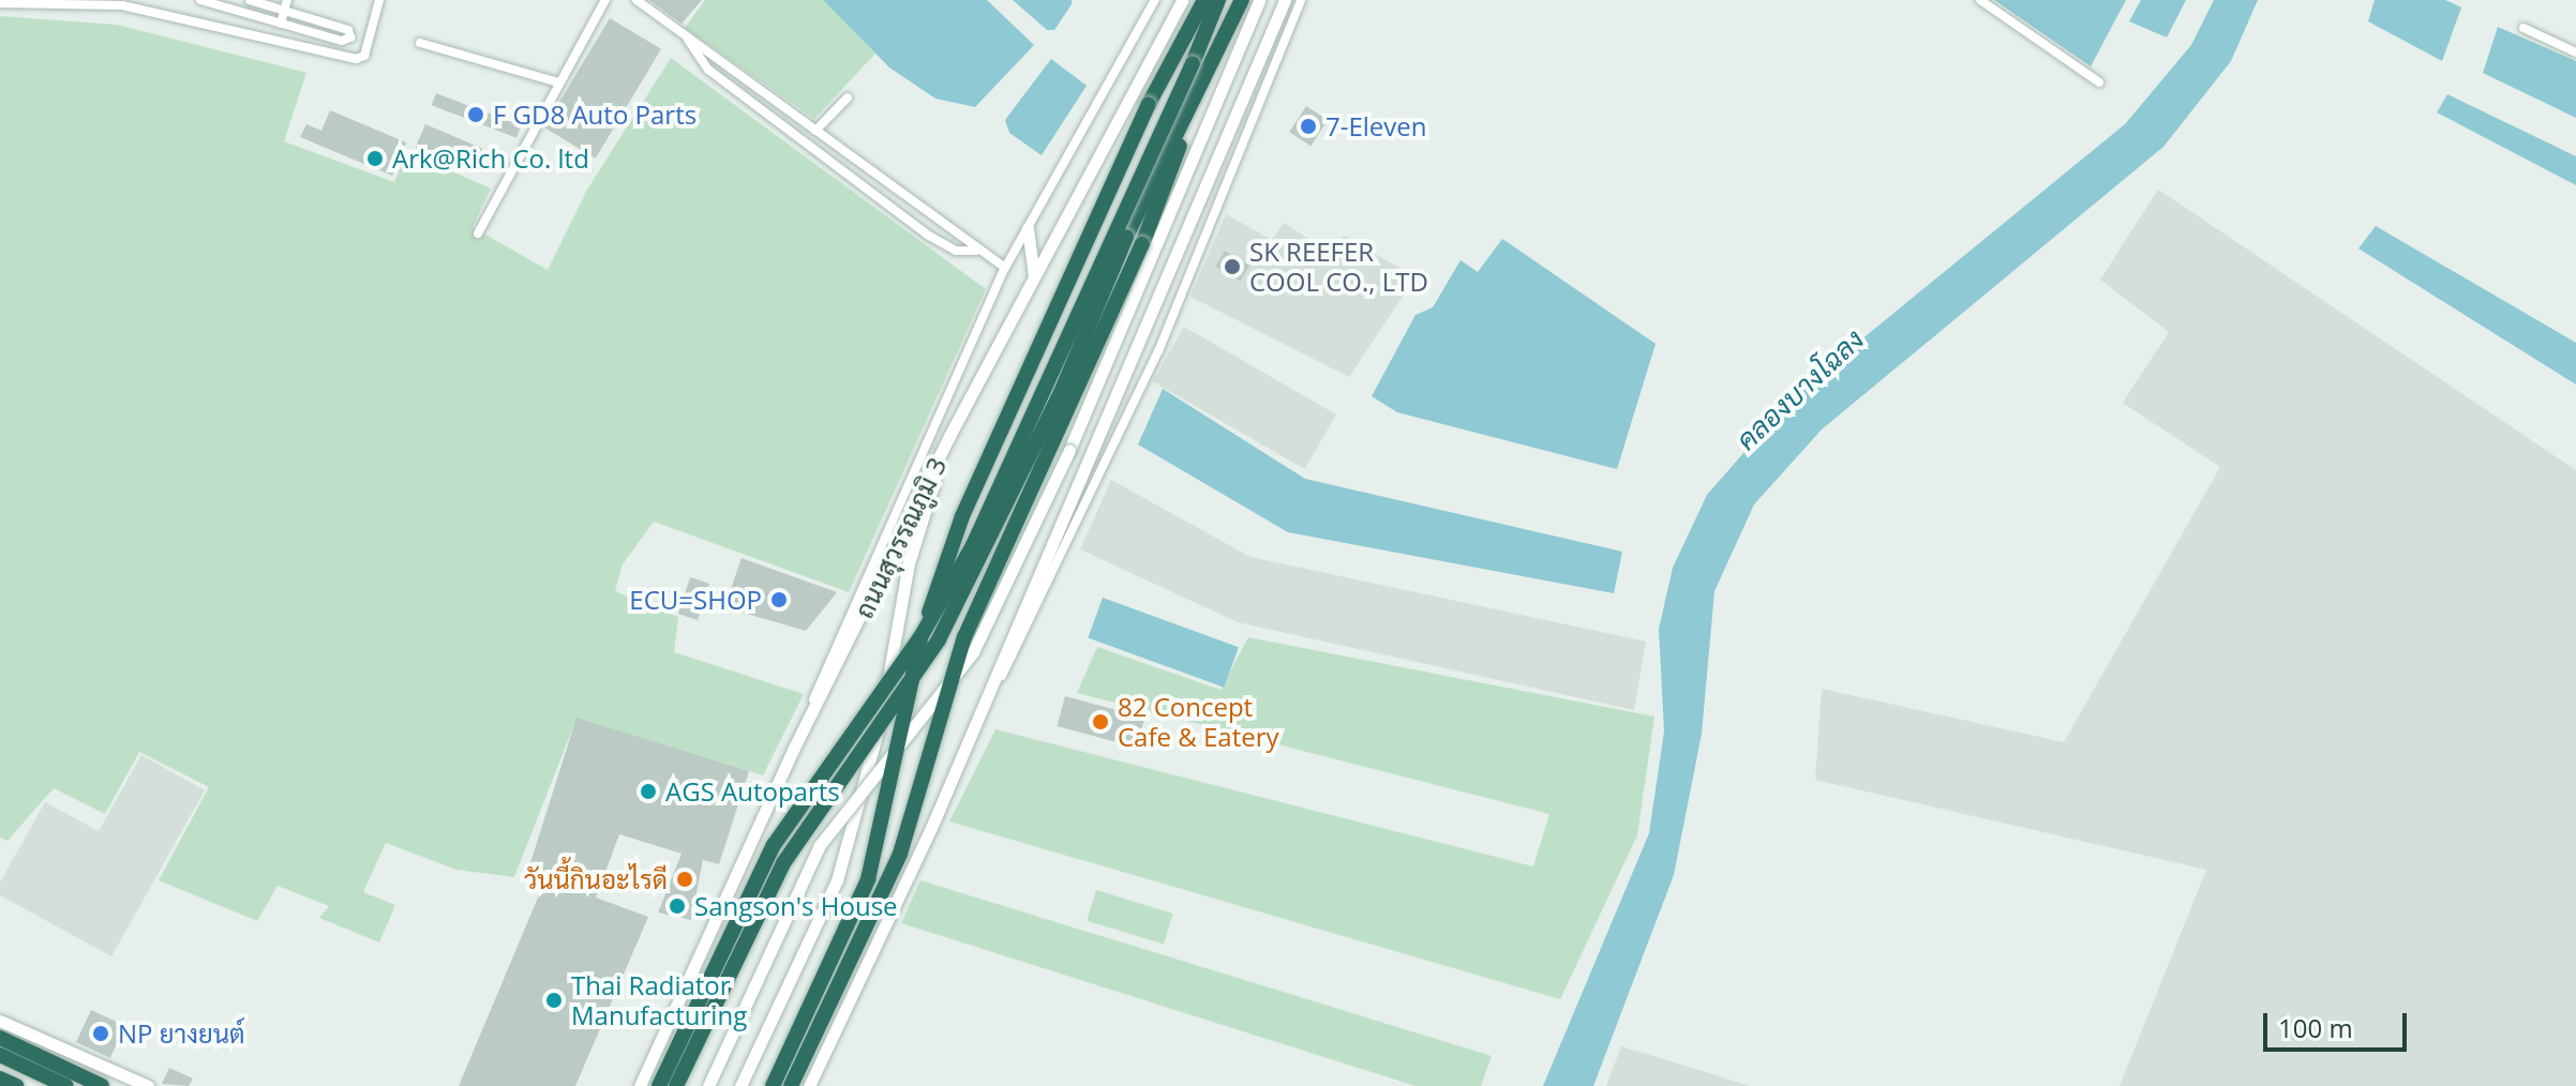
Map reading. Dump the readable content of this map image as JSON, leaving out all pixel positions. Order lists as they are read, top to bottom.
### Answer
{
  "streets": {
    "main road": ["ถนนสุวรรณภูมิ 3"]
  },
  "water": ["คลองบางโฉลง"],
  "places": [
    "F GD8 Auto Parts",
    "7-Eleven",
    "Ark@Rich Co. ltd",
    "SK REEFER COOL CO., LTD",
    "ECU=SHOP",
    "82 Concept Cafe & Eatery",
    "AGS Autoparts",
    "วันนี้กินอะไรดี",
    "Sangson's House",
    "Thai Radiator Manufacturing",
    "NP ยางยนต์"
  ],
  "scale_bar": "100 m"
}
